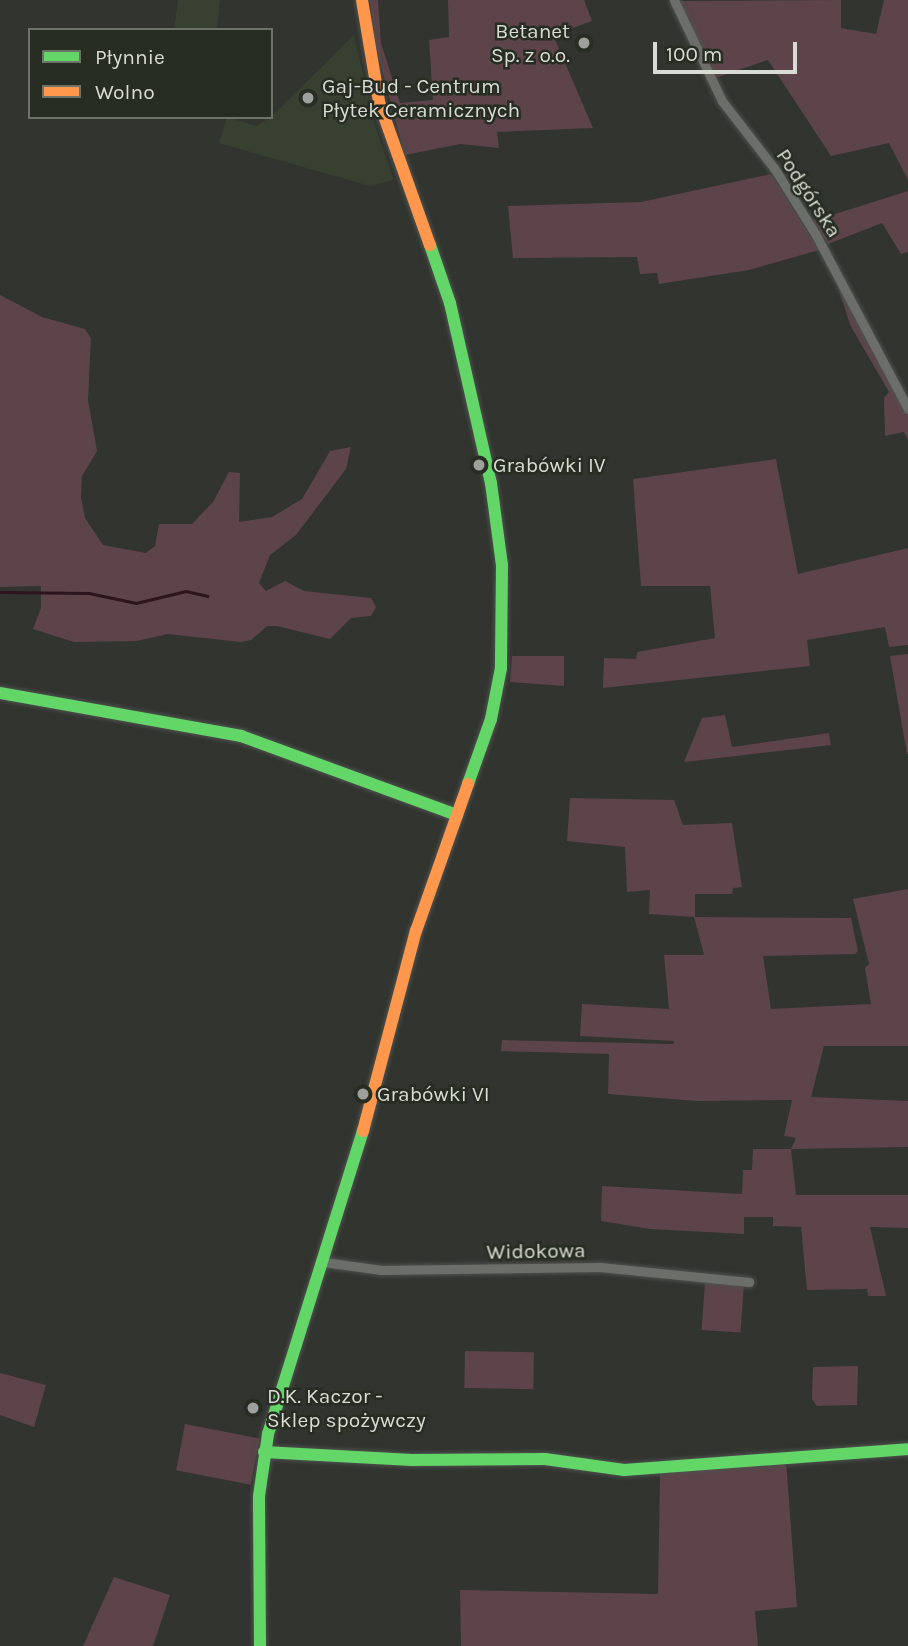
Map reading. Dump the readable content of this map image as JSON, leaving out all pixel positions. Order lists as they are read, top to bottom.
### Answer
{
  "streets": {
    "street": ["Podgórska", "Widokowa"]
  },
  "places": [
    "Betanet Sp. z o.o.",
    "Gaj-Bud - Centrum Płytek Ceramicznych",
    "Grabówki IV",
    "Grabówki VI",
    "D.K. Kaczor - Sklep spożywczy"
  ],
  "legend": ["Płynnie", "Wolno"],
  "scale_bar": "100 m"
}
